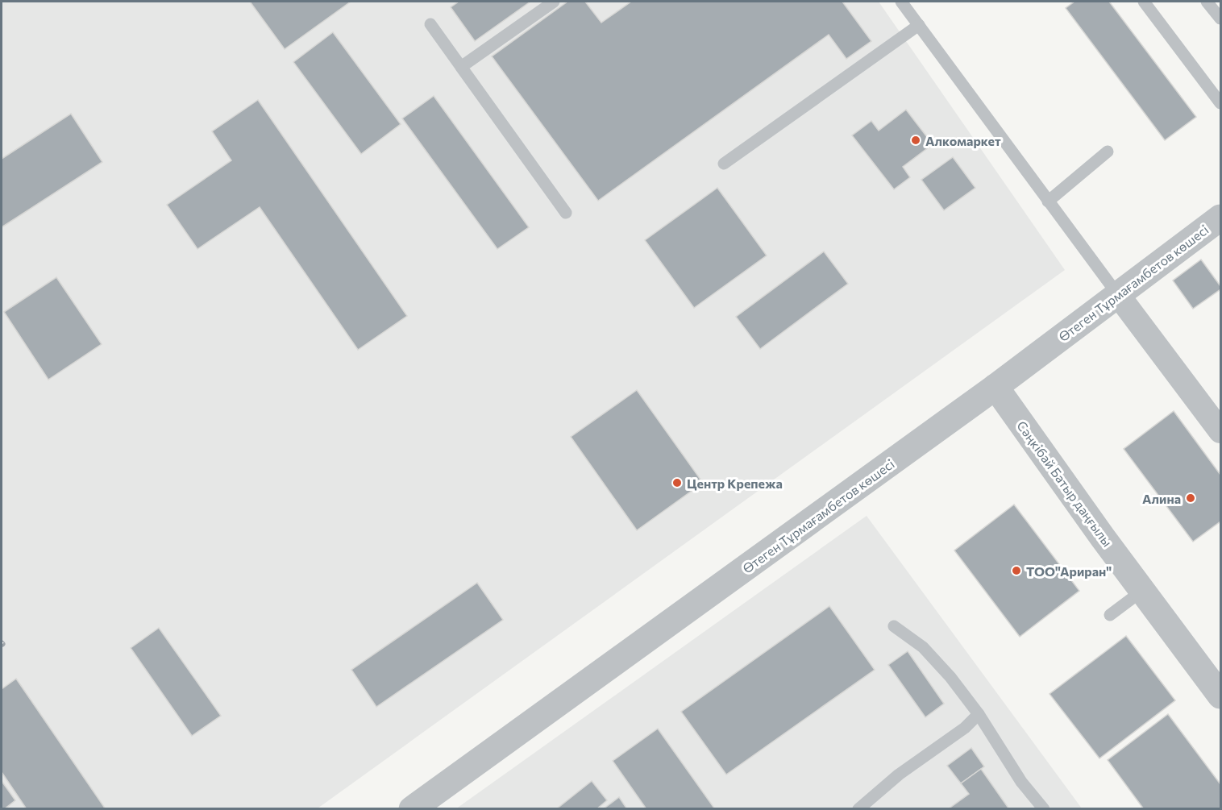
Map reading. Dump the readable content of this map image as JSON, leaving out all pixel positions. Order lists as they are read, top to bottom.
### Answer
{
  "streets": {
    "street": ["Өтеген Тұрмағамбетов көшесі", "Сәңкібай Батыр даңғылы"]
  },
  "crossings": [
    ["Өтеген Тұрмағамбетов көшесі", "Сәңкібай Батыр даңғылы"]
  ],
  "places": [
    "Алкомаркет",
    "Центр Крепежа",
    "Алина",
    "ТОО\"Ариран\""
  ]
}
